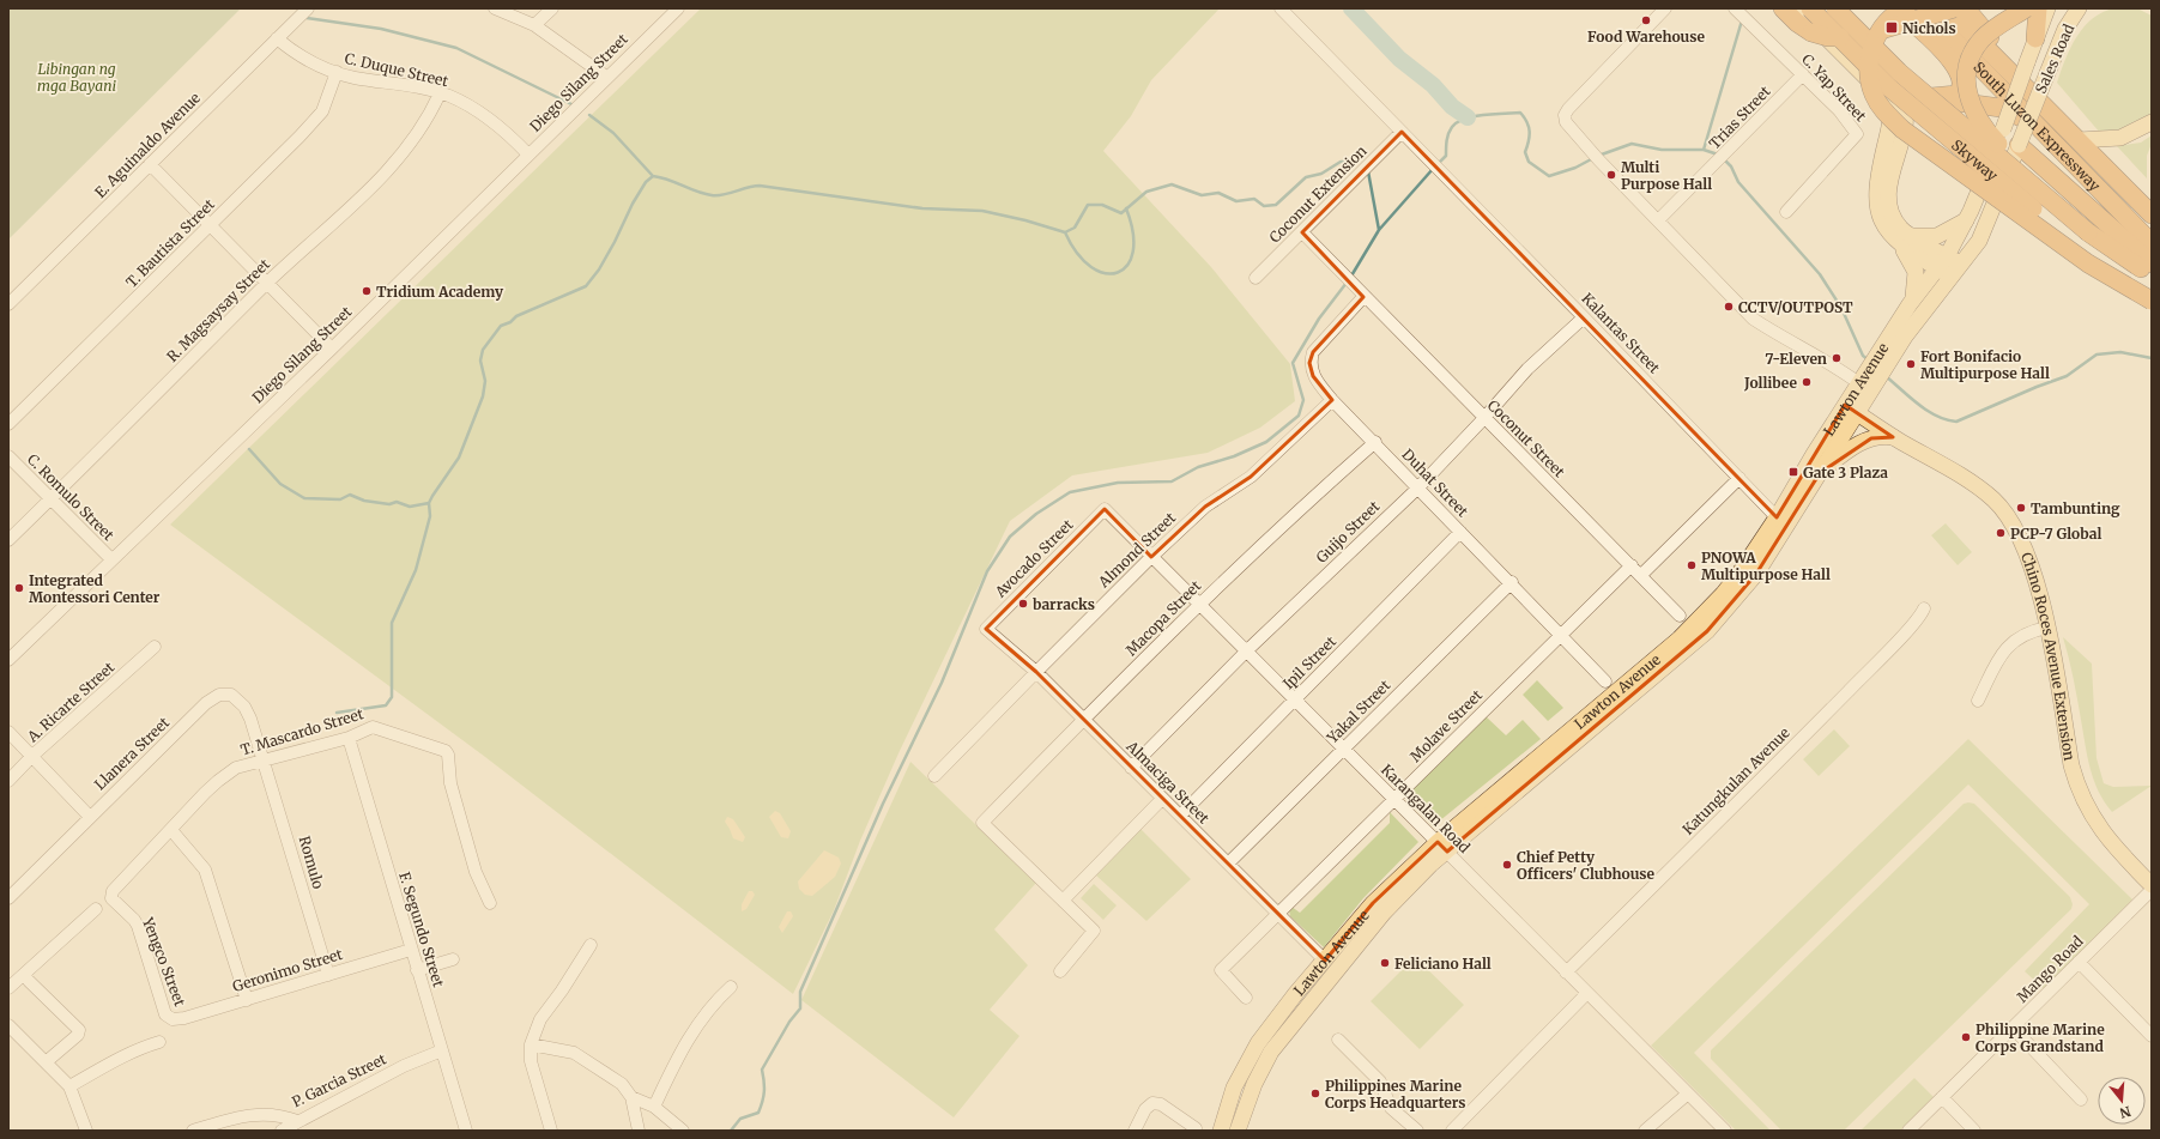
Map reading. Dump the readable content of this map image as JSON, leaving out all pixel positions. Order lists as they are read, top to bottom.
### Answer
{
  "streets": {
    "highway": ["South Luzon Expressway", "Skyway"],
    "main road": ["Sales Road", "Lawton Avenue", "Chino Roces Avenue Extension"],
    "street": [
      "C. Duque Street",
      "Diego Silang Street",
      "C. Yap Street",
      "Trias Street",
      "E. Aguinaldo Avenue",
      "Coconut Extension",
      "T. Bautista Street",
      "R. Magsaysay Street",
      "Kalantas Street",
      "Coconut Street",
      "Duhat Street",
      "C. Romulo Street",
      "Guijo Street",
      "Almond Street",
      "Avocado Street",
      "Macopa Street",
      "Ipil Street",
      "A. Ricarte Street",
      "Yakal Street",
      "Molave Street",
      "T. Mascardo Street",
      "Llanera Street",
      "Katungkulan Avenue",
      "Almaciga Street",
      "Karangalan Road",
      "Romulo",
      "F. Segundo Street",
      "Yengco Street",
      "Mango Road",
      "Geronimo Street",
      "P. Garcia Street"
    ]
  },
  "crossings": [
    ["Sales Road", "Lawton Avenue"],
    ["C. Duque Street", "Diego Silang Street"],
    ["C. Duque Street", "E. Aguinaldo Avenue"],
    ["C. Duque Street", "T. Bautista Street"],
    ["C. Duque Street", "R. Magsaysay Street"],
    ["Diego Silang Street", "C. Romulo Street"],
    ["C. Yap Street", "Trias Street"],
    ["Coconut Extension", "Kalantas Street"],
    ["Coconut Extension", "Coconut Street"],
    ["R. Magsaysay Street", "C. Romulo Street"],
    ["Kalantas Street", "Lawton Avenue"],
    ["Kalantas Street", "Guijo Street"],
    ["Lawton Avenue", "Chino Roces Avenue Extension"],
    ["Lawton Avenue", "Almaciga Street"],
    ["Lawton Avenue", "Karangalan Road"],
    ["Coconut Street", "Duhat Street"],
    ["Coconut Street", "Guijo Street"],
    ["Coconut Street", "Molave Street"],
    ["Duhat Street", "Guijo Street"],
    ["Duhat Street", "Almond Street"],
    ["Duhat Street", "Macopa Street"],
    ["Duhat Street", "Ipil Street"],
    ["Duhat Street", "Yakal Street"],
    ["Duhat Street", "Molave Street"],
    ["Guijo Street", "Almaciga Street"],
    ["Guijo Street", "Karangalan Road"],
    ["Almond Street", "Almaciga Street"],
    ["Almond Street", "Karangalan Road"],
    ["Avocado Street", "Almaciga Street"],
    ["Avocado Street", "Karangalan Road"],
    ["Macopa Street", "Almaciga Street"],
    ["Macopa Street", "Karangalan Road"],
    ["Ipil Street", "Almaciga Street"],
    ["Ipil Street", "Karangalan Road"],
    ["Yakal Street", "Almaciga Street"],
    ["Yakal Street", "Karangalan Road"],
    ["Molave Street", "Almaciga Street"],
    ["Molave Street", "Karangalan Road"],
    ["T. Mascardo Street", "Llanera Street"],
    ["T. Mascardo Street", "Romulo"],
    ["T. Mascardo Street", "F. Segundo Street"],
    ["T. Mascardo Street", "Yengco Street"],
    ["Llanera Street", "Romulo"],
    ["Katungkulan Avenue", "Karangalan Road"],
    ["Romulo", "Geronimo Street"],
    ["F. Segundo Street", "Geronimo Street"],
    ["F. Segundo Street", "P. Garcia Street"],
    ["Yengco Street", "Geronimo Street"]
  ],
  "parks": ["Libingan ng mga Bayani"],
  "places": {
    "other": [
      "Food Warehouse",
      "Multi Purpose Hall",
      "Tridium Academy",
      "CCTV/OUTPOST",
      "7-Eleven",
      "Fort Bonifacio Multipurpose Hall",
      "Jollibee",
      "Tambunting",
      "PCP-7 Global",
      "PNOWA Multipurpose Hall",
      "Integrated Montessori Center",
      "barracks",
      "Chief Petty Officers' Clubhouse",
      "Feliciano Hall",
      "Philippine Marine Corps Grandstand",
      "Philippines Marine Corps Headquarters"
    ],
    "transit": ["Nichols", "Gate 3 Plaza"]
  },
  "north": "bottom"
}
